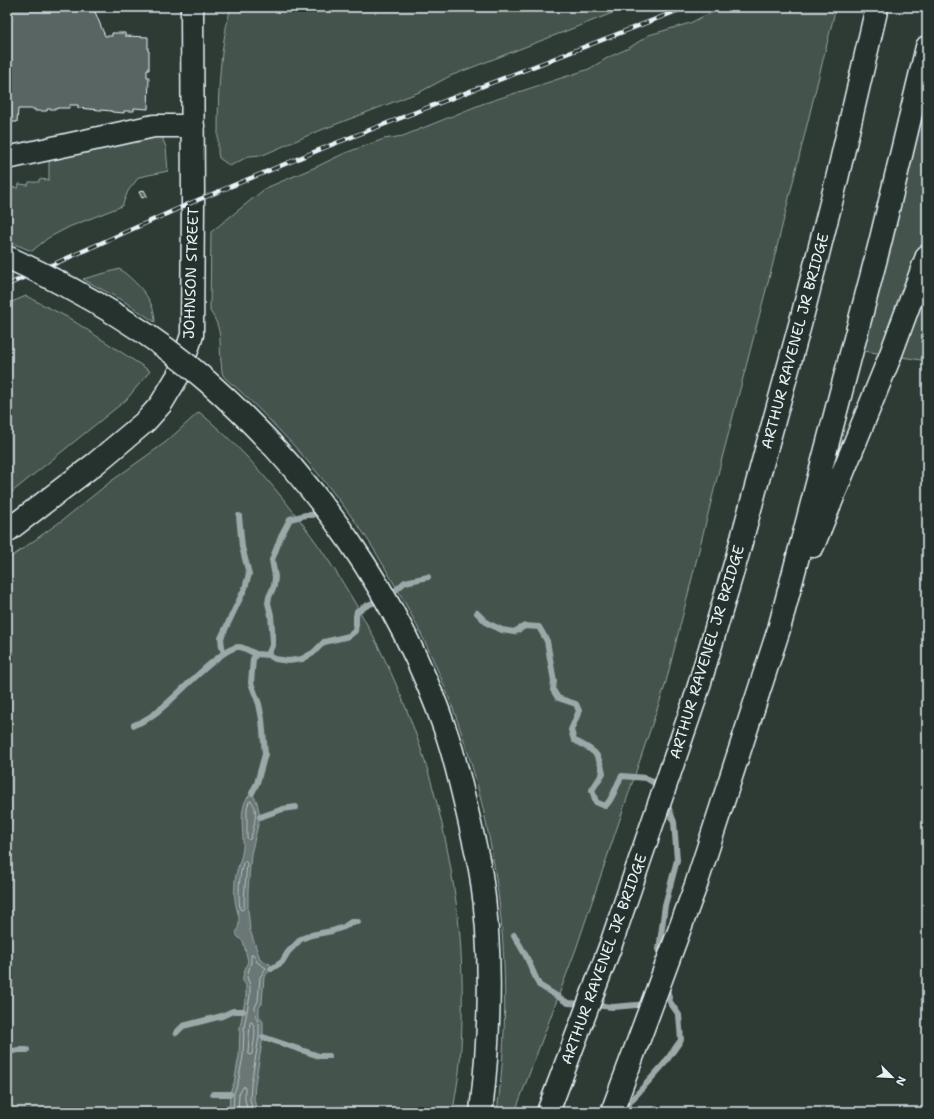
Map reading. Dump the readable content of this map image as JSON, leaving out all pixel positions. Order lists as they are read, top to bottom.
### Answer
{
  "streets": {
    "main road": ["JOHNSON STREET", "ARTHUR RAVENEL JR BRIDGE"]
  },
  "north": "bottom right"
}
